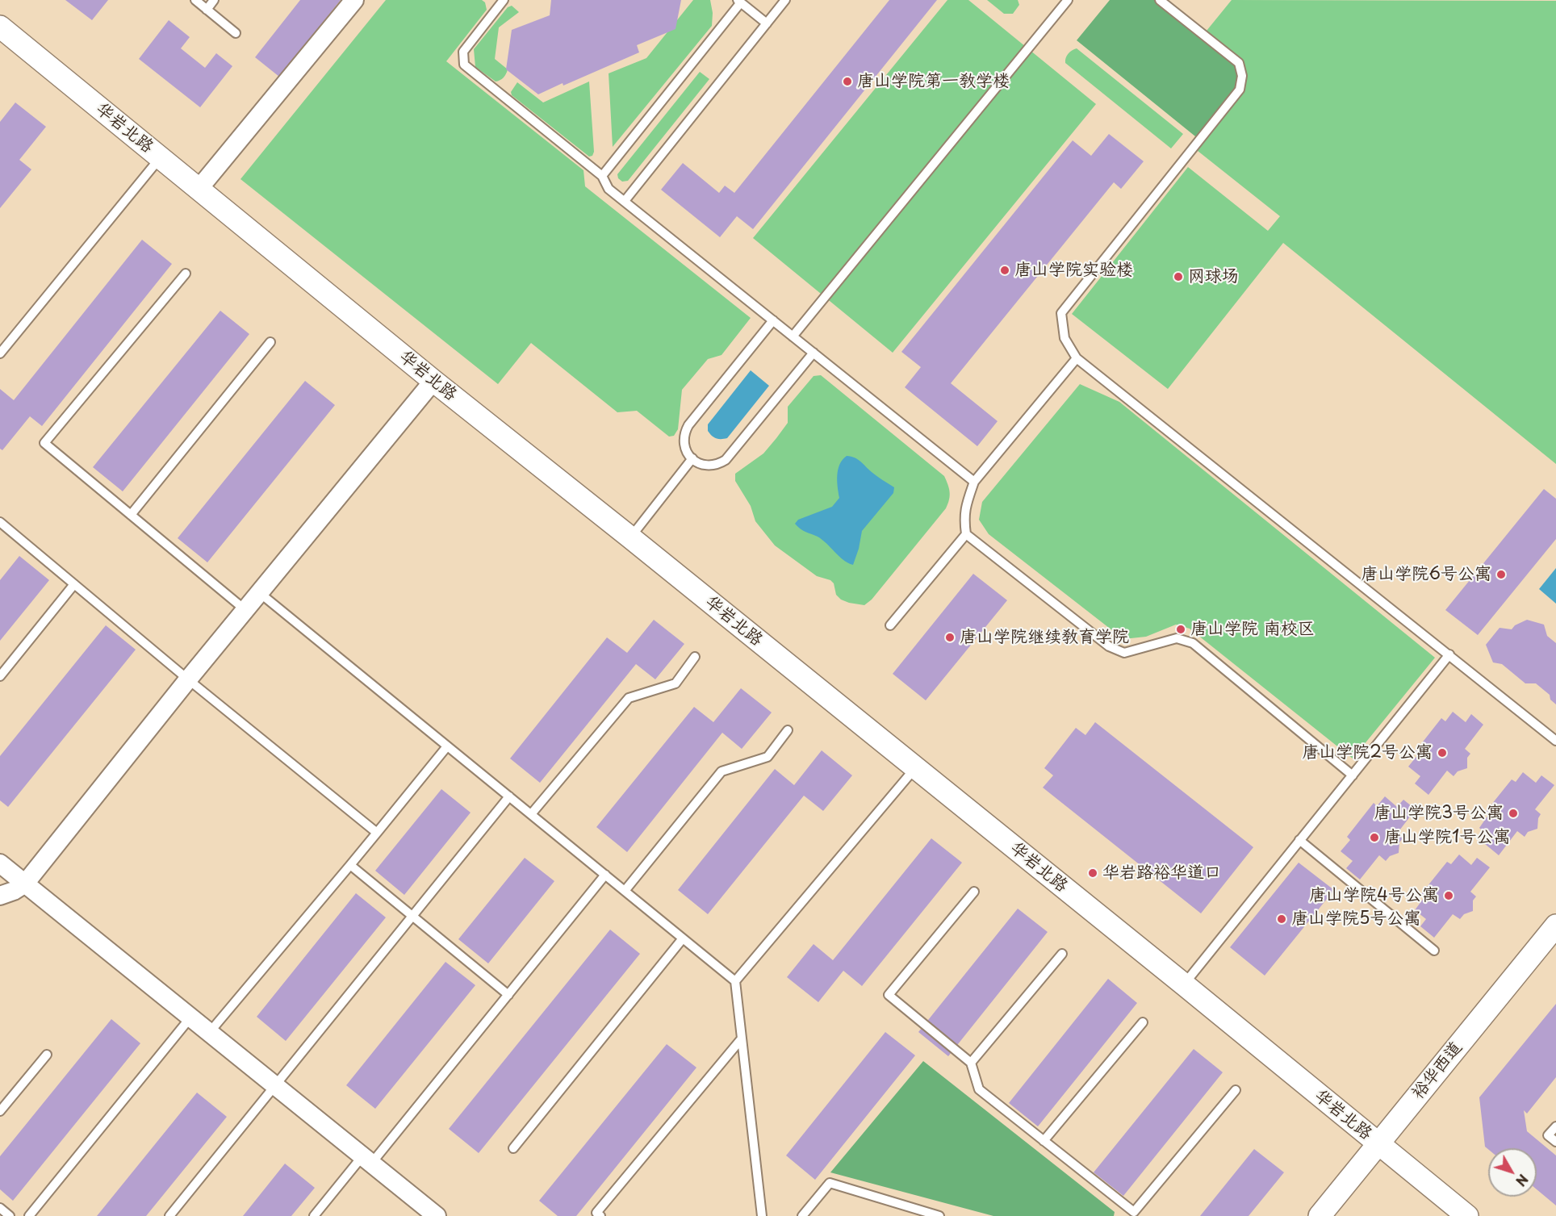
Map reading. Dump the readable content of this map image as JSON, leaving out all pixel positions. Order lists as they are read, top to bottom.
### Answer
{
  "streets": {
    "street": ["华岩北路", "裕华西道"]
  },
  "crossings": [
    ["华岩北路", "裕华西道"]
  ],
  "places": [
    "唐山学院第一教学楼",
    "唐山学院实验楼",
    "网球场",
    "唐山学院6号公寓",
    "唐山学院 南校区",
    "唐山学院继续教育学院",
    "唐山学院2号公寓",
    "唐山学院3号公寓",
    "唐山学院1号公寓",
    "华岩路裕华道口",
    "唐山学院4号公寓",
    "唐山学院5号公寓"
  ],
  "north": "bottom right"
}
